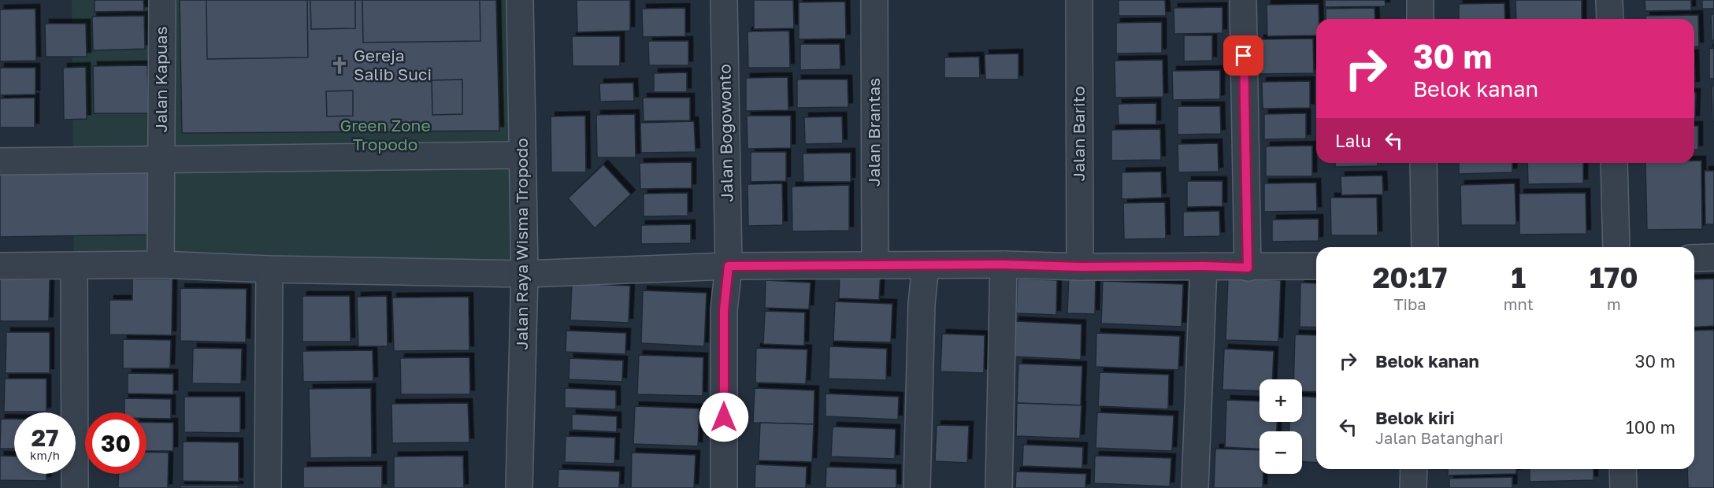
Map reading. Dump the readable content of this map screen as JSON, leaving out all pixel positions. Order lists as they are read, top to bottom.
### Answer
{
  "streets": {
    "street": [
      "Jalan Kapuas",
      "Jalan Brantas",
      "Jalan Bogowonto",
      "Jalan Barito",
      "Jalan Raya Wisma Tropodo"
    ]
  },
  "parks": ["Green Zone Tropodo"],
  "places": {
    "church": ["Gereja Salib Suci"]
  },
  "page": {
    "turn": ["30 m", "Belok kanan"],
    "then": "Lalu",
    "eta": [
      "20:17",
      "Tiba",
      "1",
      "mnt",
      "170",
      "m"
    ],
    "list": [
      {
        "name": "Belok kanan",
        "value": "30 m"
      },
      {
        "name": "Belok kiri",
        "note": "Jalan Batanghari",
        "value": "100 m"
      }
    ],
    "map_buttons": ["+", "−"],
    "speed": "27 km/h",
    "limit": "30"
  }
}
